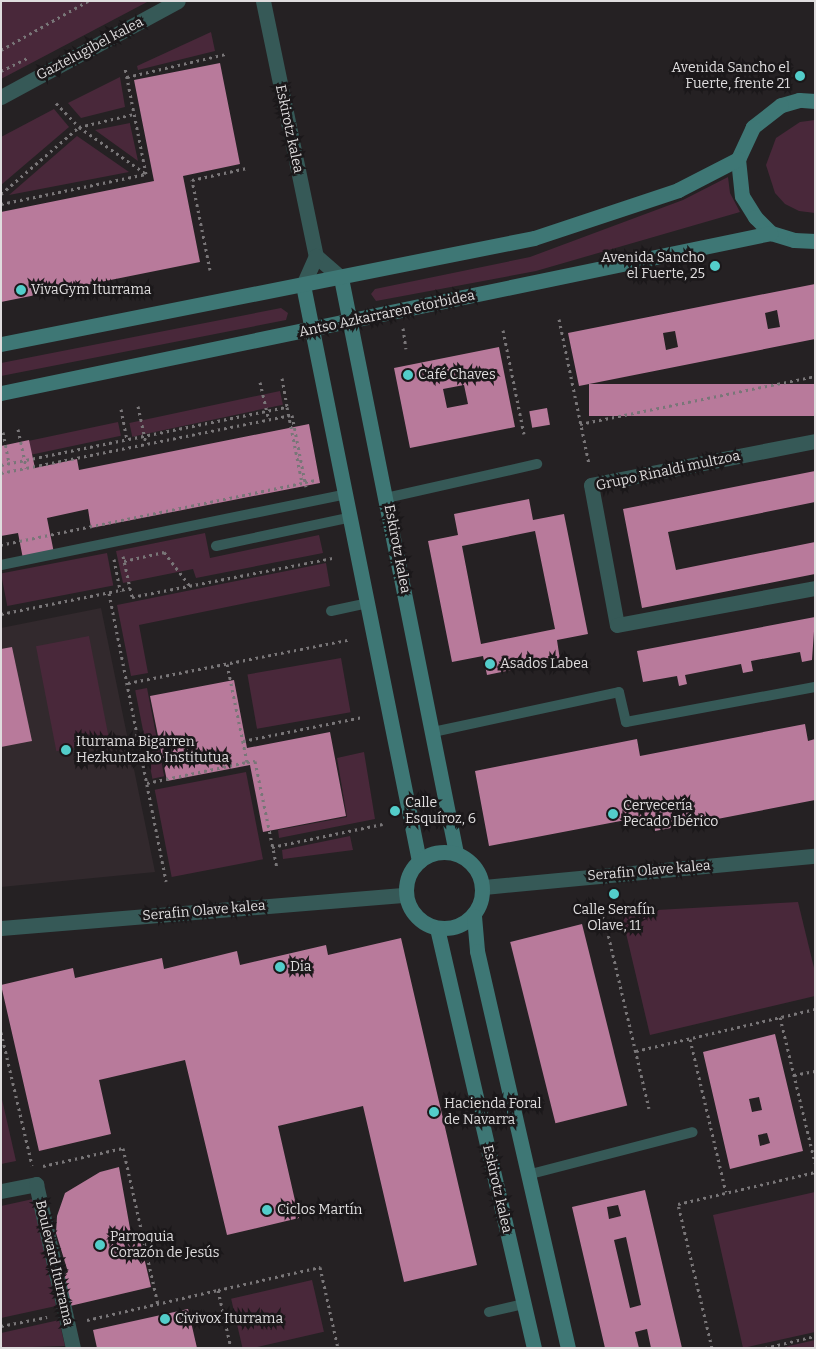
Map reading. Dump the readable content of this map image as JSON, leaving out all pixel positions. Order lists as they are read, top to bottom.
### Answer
{
  "streets": {
    "main road": ["Eskirotz kalea", "Antso Azkarraren etorbidea"],
    "street": [
      "Gaztelugibel kalea",
      "Grupo Rinaldi multzoa",
      "Serafin Olave kalea",
      "Boulevard Iturrama"
    ]
  },
  "crossings": [
    ["Eskirotz kalea", "Antso Azkarraren etorbidea"],
    ["Eskirotz kalea", "Serafin Olave kalea"]
  ],
  "places": [
    "Avenida Sancho el Fuerte, frente 21",
    "Avenida Sancho el Fuerte, 25",
    "VivaGym Iturrama",
    "Café Chaves",
    "Asados Labea",
    "Iturrama Bigarren Hezkuntzako Institutua",
    "Calle Esquíroz, 6",
    "Cervecería Pecado Ibérico",
    "Calle Serafín Olave, 11",
    "Dia",
    "Hacienda Foral de Navarra",
    "Ciclos Martín",
    "Parroquia Corazón de Jesús",
    "Civivox Iturrama"
  ]
}
